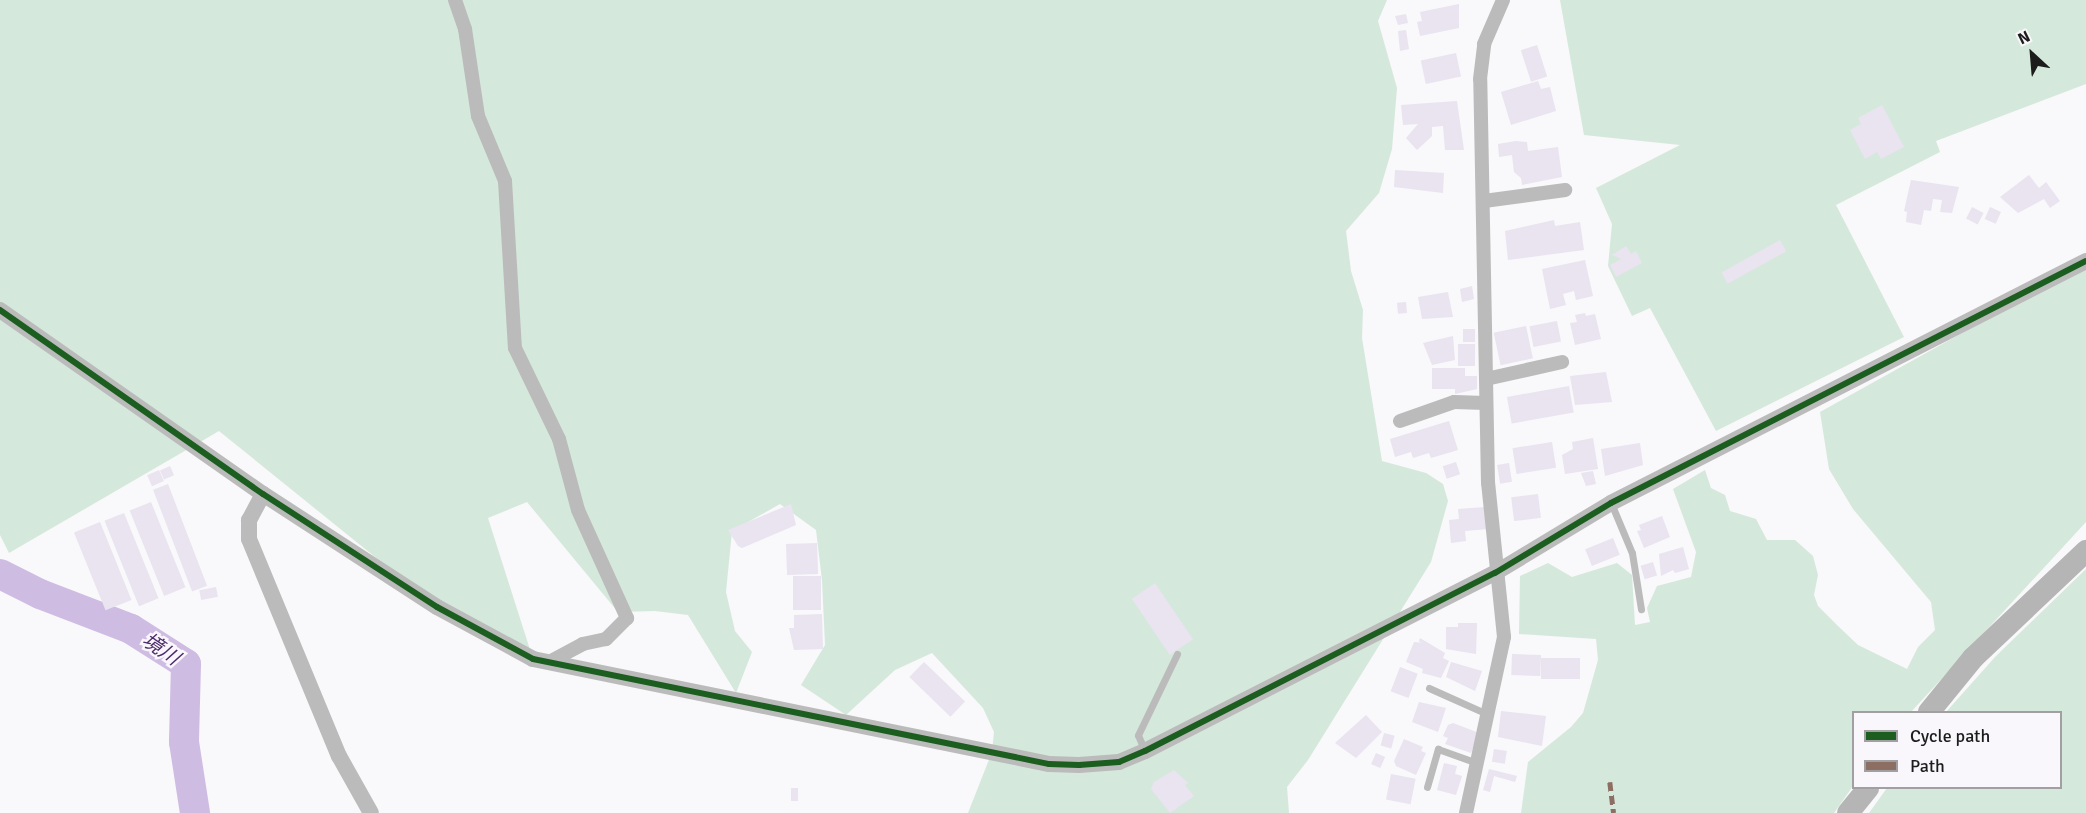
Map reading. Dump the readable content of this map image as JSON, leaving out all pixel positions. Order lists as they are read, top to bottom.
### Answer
{
  "water": ["境川"],
  "legend": ["Cycle path", "Path"],
  "north": "top left"
}
